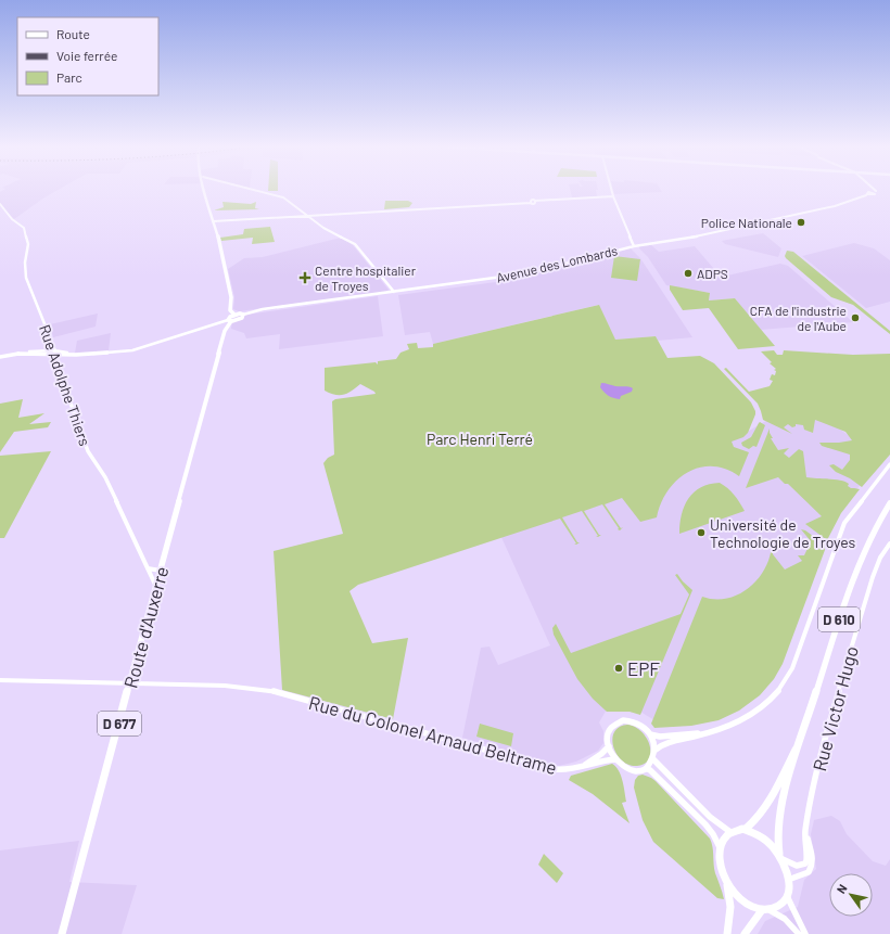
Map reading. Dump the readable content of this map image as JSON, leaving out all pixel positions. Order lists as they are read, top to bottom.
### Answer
{
  "streets": {
    "main road": ["D 610", "Route d'Auxerre", "D 677"],
    "street": [
      "Avenue des Lombards",
      "Rue Adolphe Thiers",
      "Rue Victor Hugo",
      "Rue du Colonel Arnaud Beltrame"
    ]
  },
  "crossings": [
    ["Rue Adolphe Thiers", "Route d'Auxerre"],
    ["D 610", "Rue Victor Hugo"],
    ["Route d'Auxerre", "Rue du Colonel Arnaud Beltrame"]
  ],
  "parks": ["Parc Henri Terré"],
  "places": {
    "other": [
      "Police Nationale",
      "ADPS",
      "CFA de l'industrie de l'Aube",
      "Université de Technologie de Troyes",
      "EPF"
    ],
    "health": ["Centre hospitalier de Troyes"]
  },
  "legend": ["Route", "Voie ferrée", "Parc"],
  "north": "top left"
}
